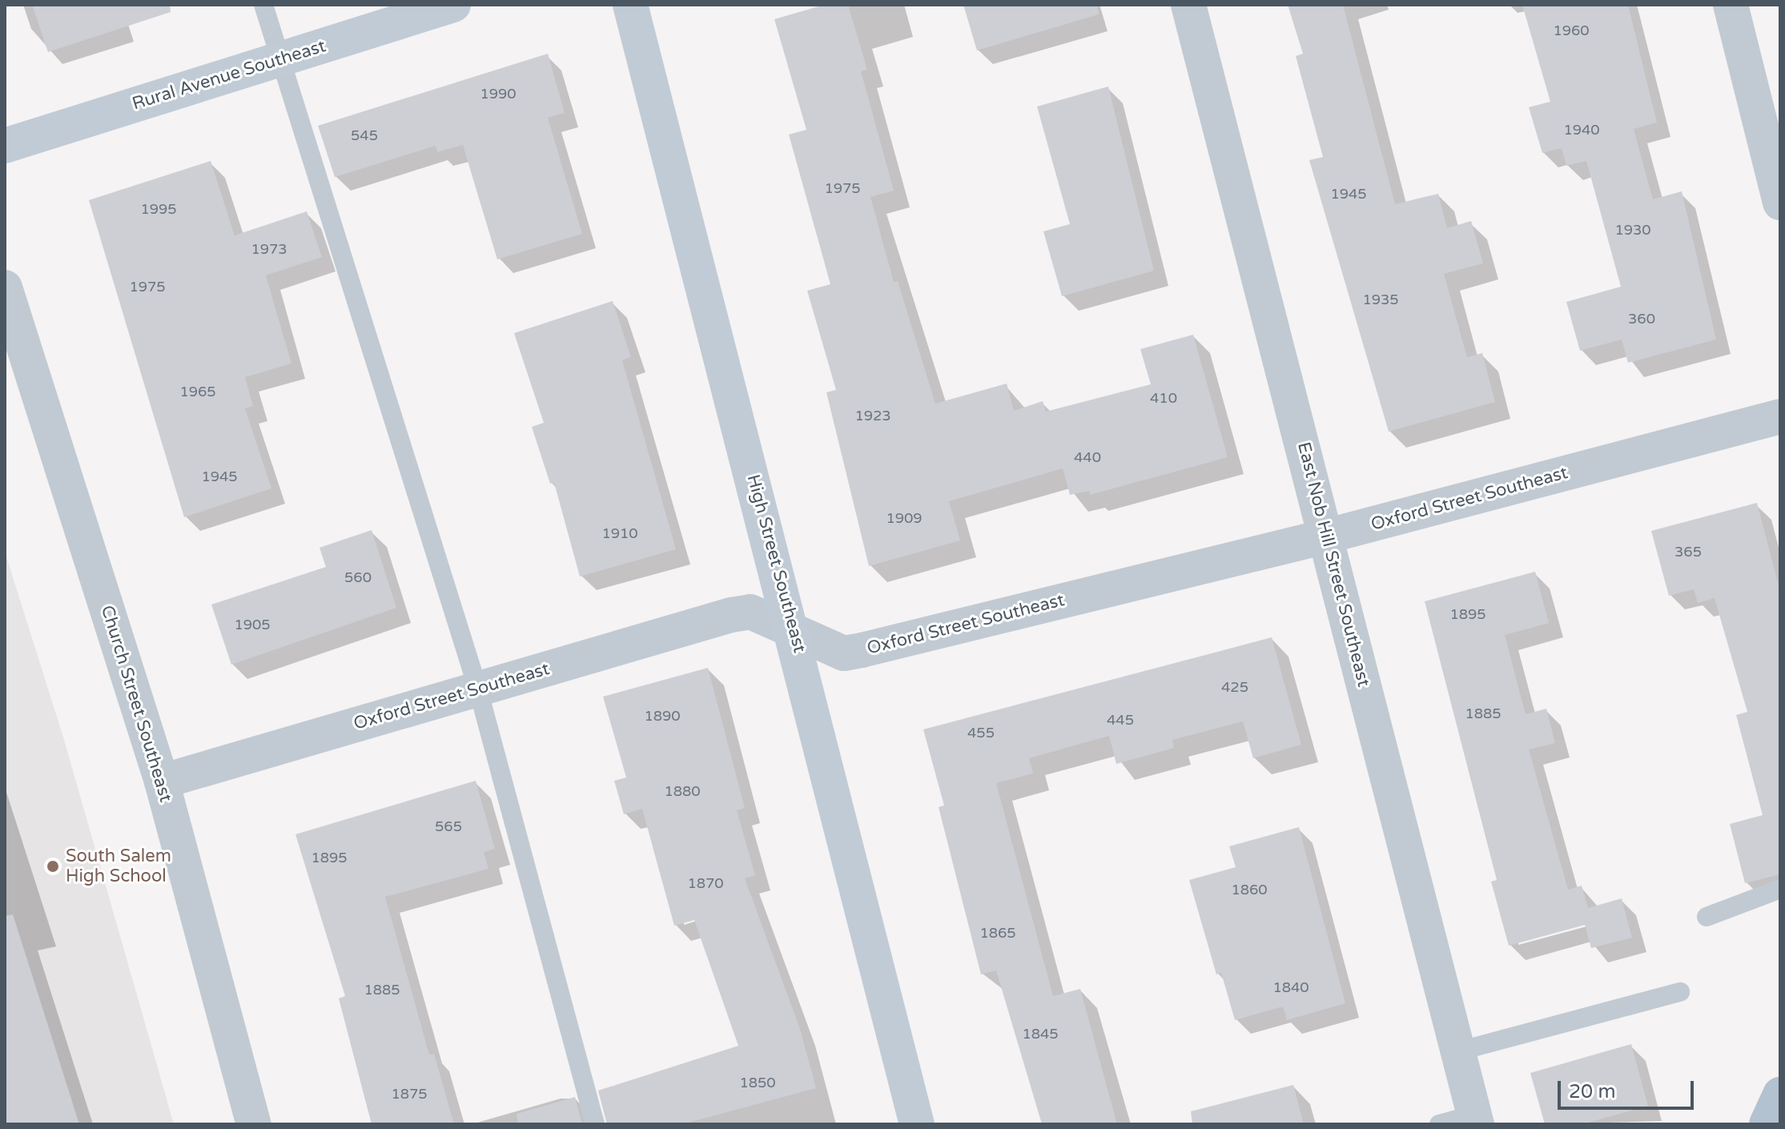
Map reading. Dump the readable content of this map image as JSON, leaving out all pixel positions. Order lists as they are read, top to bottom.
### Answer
{
  "streets": {
    "street": [
      "Rural Avenue Southeast",
      "Oxford Street Southeast",
      "High Street Southeast",
      "East Nob Hill Street Southeast",
      "Church Street Southeast"
    ]
  },
  "crossings": [
    ["Oxford Street Southeast", "High Street Southeast"],
    ["Oxford Street Southeast", "East Nob Hill Street Southeast"],
    ["Oxford Street Southeast", "Church Street Southeast"]
  ],
  "places": ["South Salem High School"],
  "house_numbers": [
    "1960",
    "1990",
    "1940",
    "545",
    "1975",
    "1945",
    "1995",
    "1930",
    "1973",
    "1975",
    "1935",
    "360",
    "1965",
    "410",
    "1923",
    "440",
    "1945",
    "1909",
    "1910",
    "365",
    "560",
    "1895",
    "1905",
    "425",
    "1885",
    "1890",
    "445",
    "455",
    "1880",
    "565",
    "1895",
    "1870",
    "1860",
    "1865",
    "1840",
    "1885",
    "1845",
    "1850",
    "1875"
  ],
  "scale_bar": "20 m"
}
